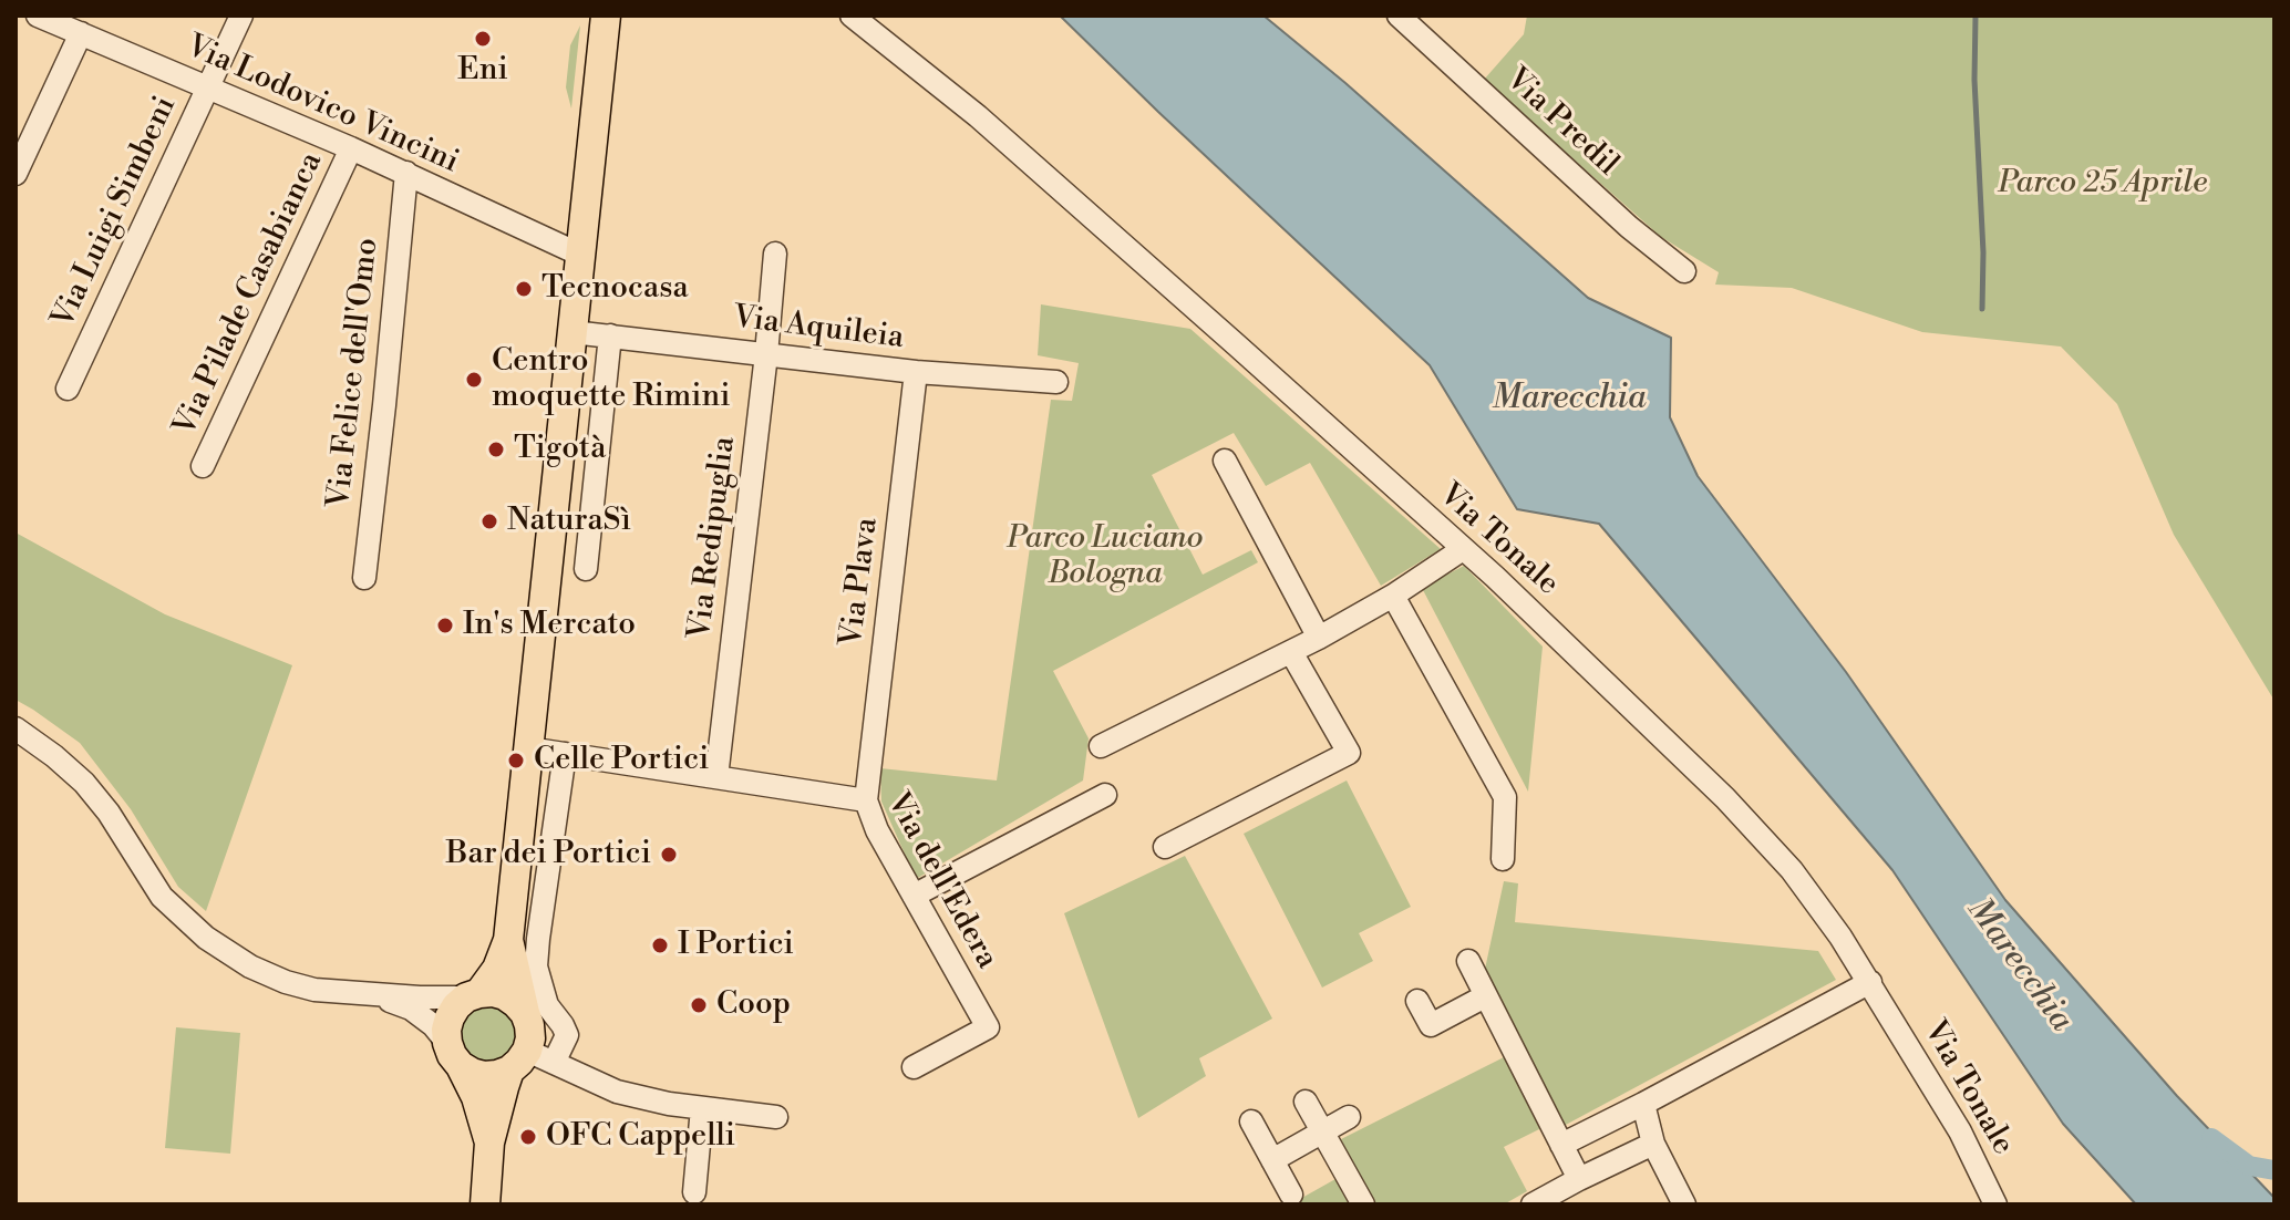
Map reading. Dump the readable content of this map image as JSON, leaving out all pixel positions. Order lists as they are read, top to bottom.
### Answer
{
  "streets": {
    "street": [
      "Via Lodovico Vincini",
      "Via Predil",
      "Via Luigi Simbeni",
      "Via Pilade Casabianca",
      "Via Aquileia",
      "Via Felice dell'Omo",
      "Via Redipuglia",
      "Via Tonale",
      "Via Plava",
      "Via dell'Edera"
    ]
  },
  "crossings": [
    ["Via Lodovico Vincini", "Via Luigi Simbeni"],
    ["Via Lodovico Vincini", "Via Pilade Casabianca"],
    ["Via Lodovico Vincini", "Via Felice dell'Omo"],
    ["Via Aquileia", "Via Redipuglia"],
    ["Via Aquileia", "Via Plava"],
    ["Via Redipuglia", "Via dell'Edera"],
    ["Via Plava", "Via dell'Edera"]
  ],
  "water": ["Marecchia"],
  "parks": ["Parco 25 Aprile", "Parco Luciano Bologna"],
  "places": [
    "Eni",
    "Tecnocasa",
    "Centro moquette Rimini",
    "Tigotà",
    "NaturaSì",
    "In's Mercato",
    "Celle Portici",
    "Bar dei Portici",
    "I Portici",
    "Coop",
    "OFC Cappelli"
  ]
}
